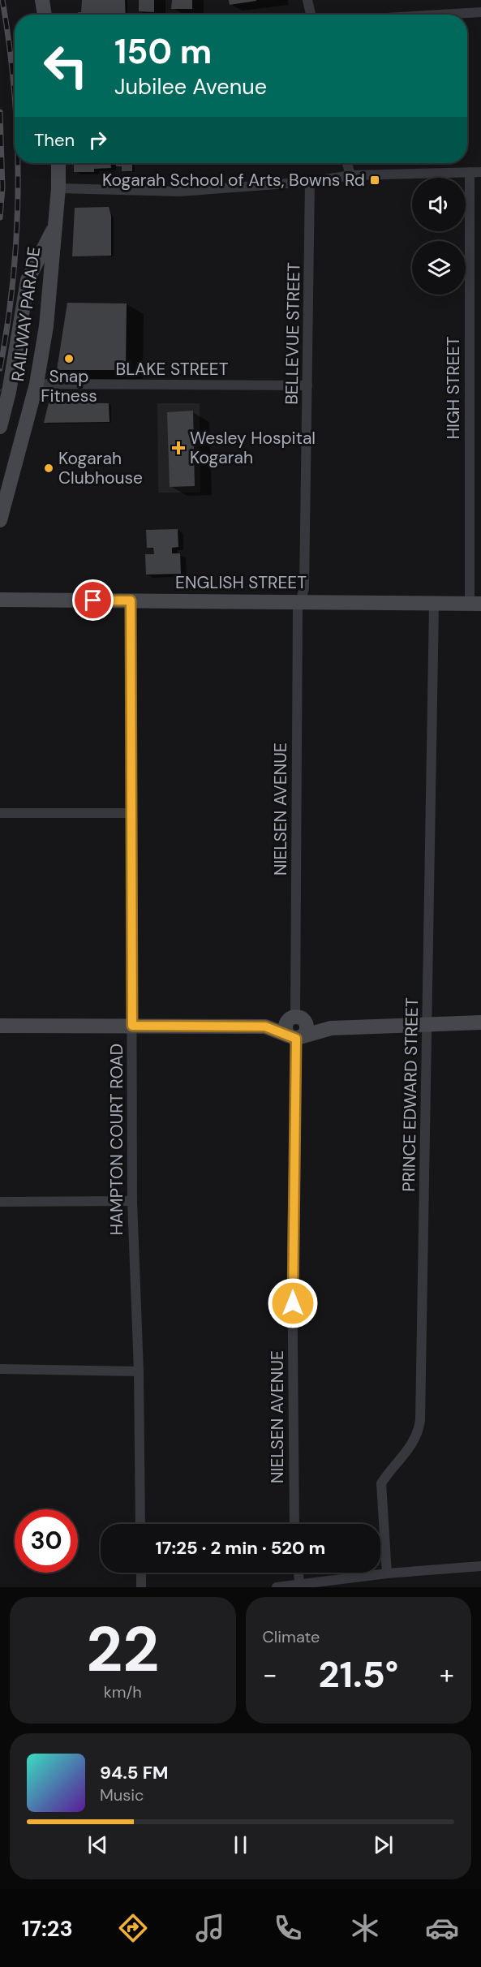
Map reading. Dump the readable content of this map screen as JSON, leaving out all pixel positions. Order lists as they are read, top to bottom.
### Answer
{
  "streets": {
    "street": [
      "RAILWAY PARADE",
      "BELLEVUE STREET",
      "BLAKE STREET",
      "HIGH STREET",
      "ENGLISH STREET",
      "NIELSEN AVENUE",
      "PRINCE EDWARD STREET",
      "HAMPTON COURT ROAD"
    ]
  },
  "crossings": [
    ["RAILWAY PARADE", "BLAKE STREET"],
    ["BELLEVUE STREET", "BLAKE STREET"],
    ["BELLEVUE STREET", "ENGLISH STREET"],
    ["BELLEVUE STREET", "NIELSEN AVENUE"],
    ["HIGH STREET", "ENGLISH STREET"],
    ["ENGLISH STREET", "NIELSEN AVENUE"],
    ["ENGLISH STREET", "PRINCE EDWARD STREET"],
    ["ENGLISH STREET", "HAMPTON COURT ROAD"]
  ],
  "places": {
    "transit": ["Kogarah School of Arts, Bowns Rd"],
    "other": ["Snap Fitness", "Kogarah Clubhouse"],
    "health": ["Wesley Hospital Kogarah"]
  },
  "page": {
    "turn": ["150 m", "Jubilee Avenue"],
    "then": "Then",
    "limit": "30",
    "trip": "17:25 · 2 min · 520 m",
    "tile": [
      ["22", "km/h"],
      "Climate"
    ],
    "heat": ["−", "21.5°", "+"],
    "song": ["94.5 FM", "Music"],
    "tabs": "17:23"
  }
}
